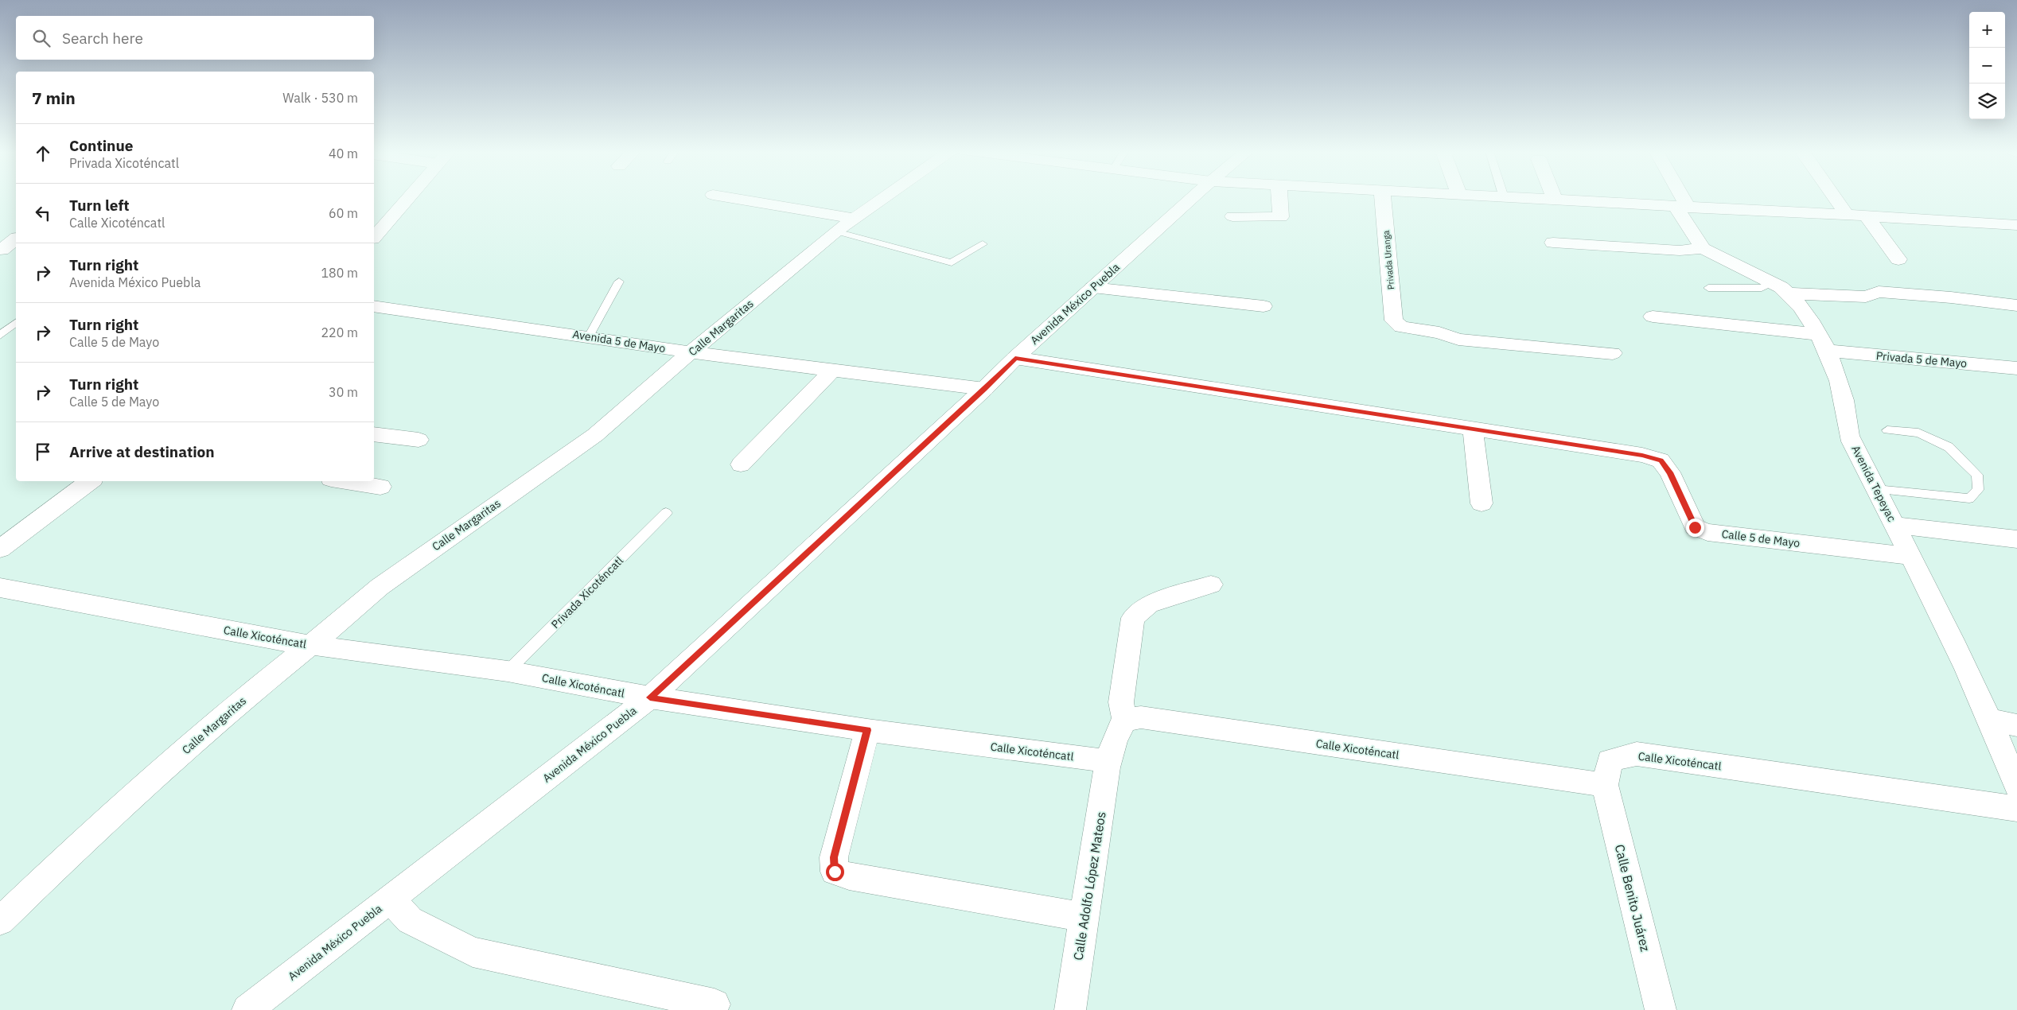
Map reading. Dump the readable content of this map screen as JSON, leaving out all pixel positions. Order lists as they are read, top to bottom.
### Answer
{
  "streets": {
    "street": [
      "Privada Uranga",
      "Avenida México Puebla",
      "Calle Margaritas",
      "Avenida 5 de Mayo",
      "Privada 5 de Mayo",
      "Avenida Tepeyac",
      "Calle 5 de Mayo",
      "Calle Xicoténcatl",
      "Calle Adolfo López Mateos",
      "Calle Benito Juárez"
    ],
    "lane": ["Privada Xicoténcatl"]
  },
  "crossings": [
    ["Avenida México Puebla", "Avenida 5 de Mayo"],
    ["Avenida México Puebla", "Calle 5 de Mayo"],
    ["Avenida México Puebla", "Calle Xicoténcatl"],
    ["Calle Margaritas", "Avenida 5 de Mayo"],
    ["Calle Margaritas", "Calle Xicoténcatl"],
    ["Privada 5 de Mayo", "Avenida Tepeyac"],
    ["Avenida Tepeyac", "Calle 5 de Mayo"],
    ["Privada Xicoténcatl", "Calle Xicoténcatl"],
    ["Calle Xicoténcatl", "Calle Adolfo López Mateos"],
    ["Calle Xicoténcatl", "Calle Benito Juárez"]
  ],
  "page": {
    "map_buttons": ["+", "−"],
    "search": "Search here",
    "heading": ["7 min", "Walk · 530 m"],
    "list": [
      ["Continue", "Privada Xicoténcatl", "40 m"],
      ["Turn left", "Calle Xicoténcatl", "60 m"],
      ["Turn right", "Avenida México Puebla", "180 m"],
      ["Turn right", "Calle 5 de Mayo", "220 m"],
      ["Turn right", "Calle 5 de Mayo", "30 m"],
      "Arrive at destination"
    ]
  }
}
